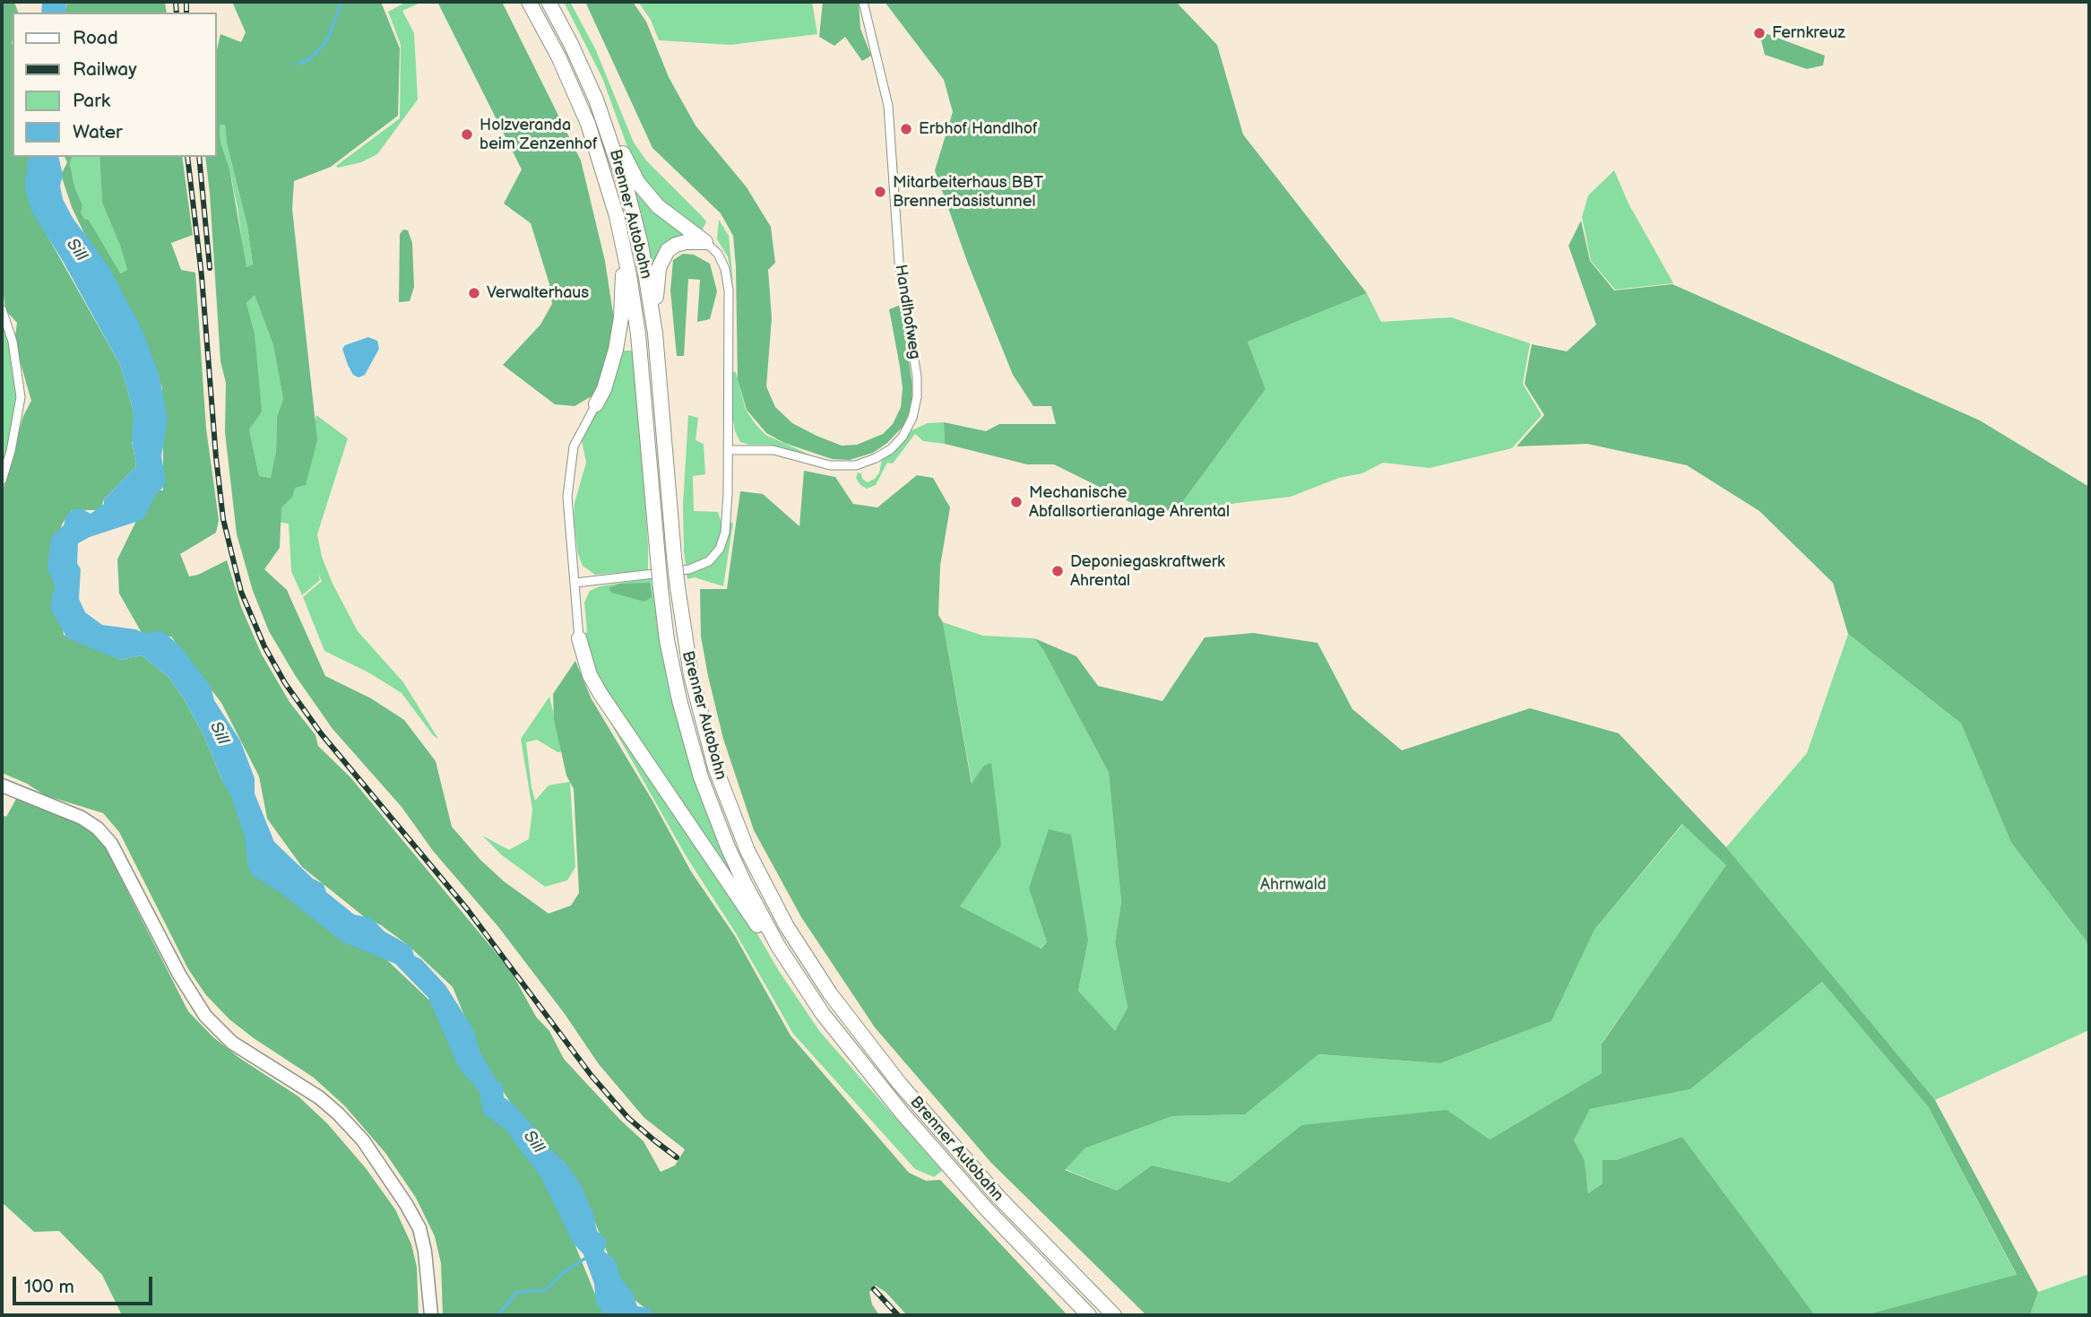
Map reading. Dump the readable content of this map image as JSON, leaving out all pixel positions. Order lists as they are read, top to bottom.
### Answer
{
  "streets": {
    "highway": ["Brenner Autobahn"],
    "street": ["Handlhofweg"]
  },
  "water": ["Sill"],
  "parks": ["Ahrnwald"],
  "places": [
    "Fernkreuz",
    "Erbhof Handlhof",
    "Holzveranda beim Zenzenhof",
    "Mitarbeiterhaus BBT Brennerbasistunnel",
    "Verwalterhaus",
    "Mechanische Abfallsortieranlage Ahrental",
    "Deponiegaskraftwerk Ahrental"
  ],
  "legend": [
    "Road",
    "Railway",
    "Park",
    "Water"
  ],
  "scale_bar": "100 m"
}
